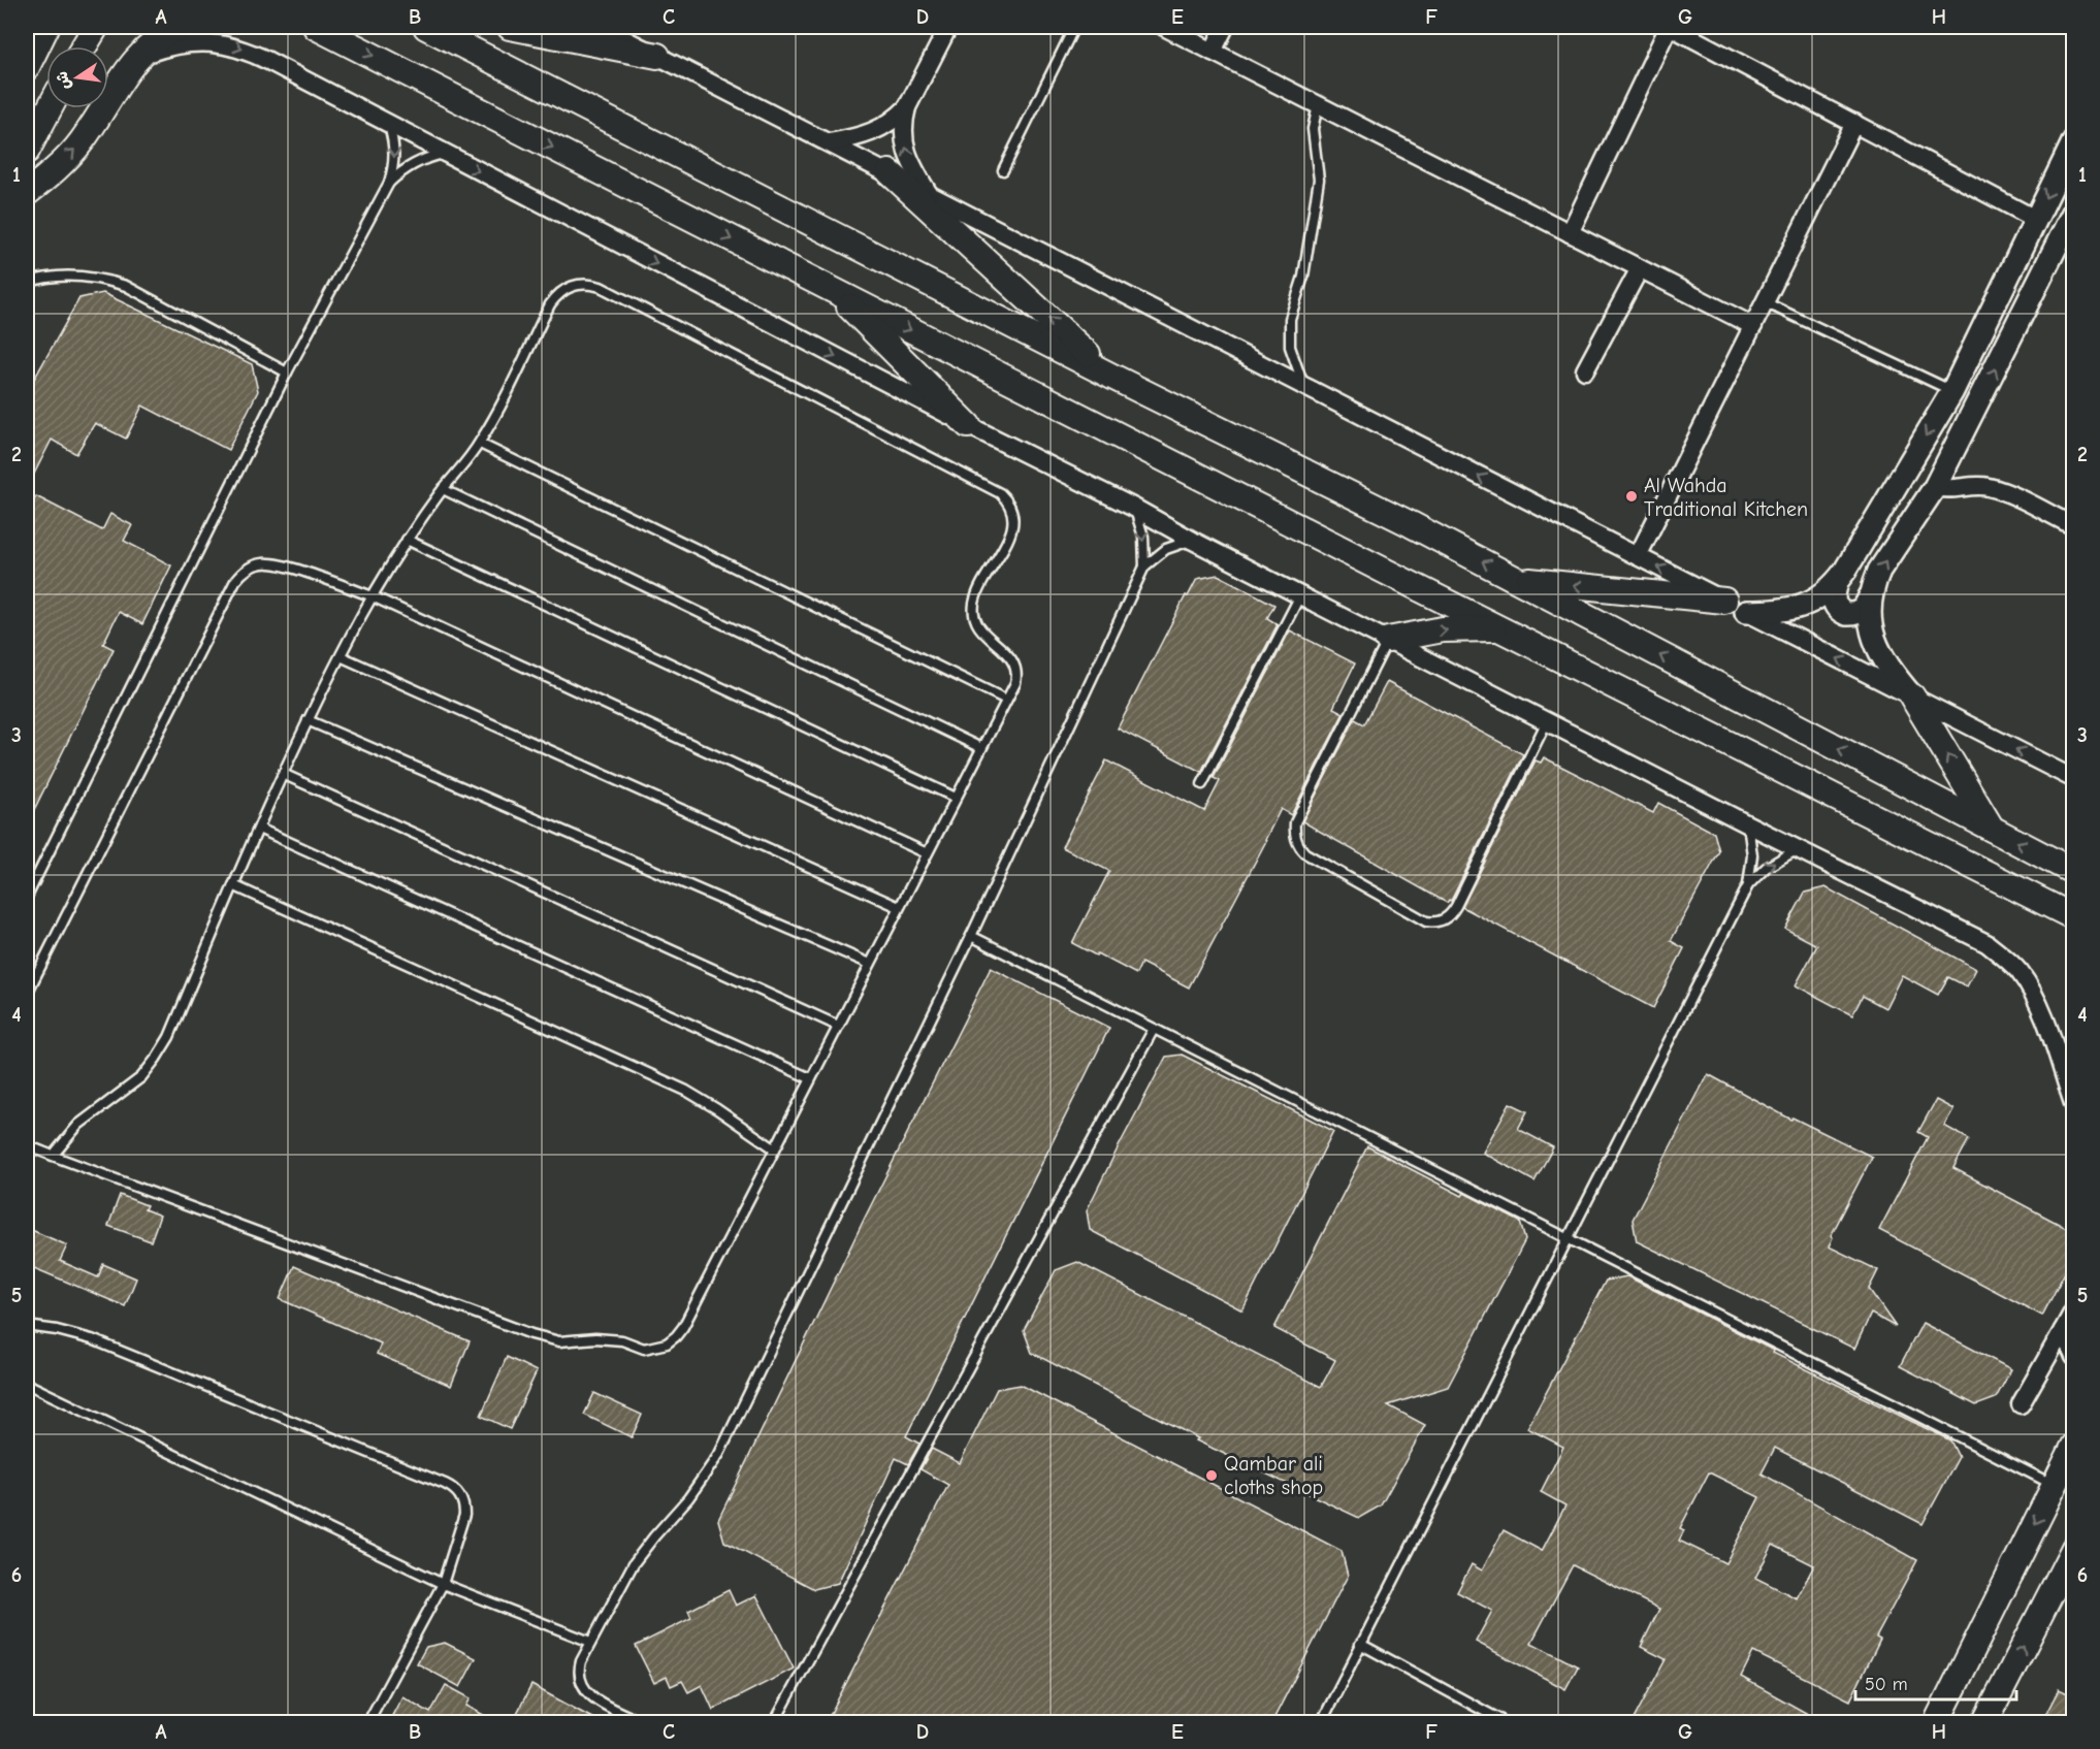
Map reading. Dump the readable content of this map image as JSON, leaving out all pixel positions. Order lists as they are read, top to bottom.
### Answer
{
  "places": ["Al Wahda Traditional Kitchen", "Qambar ali cloths shop"],
  "scale_bar": "50 m",
  "north": "left",
  "grid": {
    "columns": [
      "A",
      "B",
      "C",
      "D",
      "E",
      "F",
      "G",
      "H"
    ],
    "rows": [
      "1",
      "2",
      "3",
      "4",
      "5",
      "6"
    ]
  }
}
